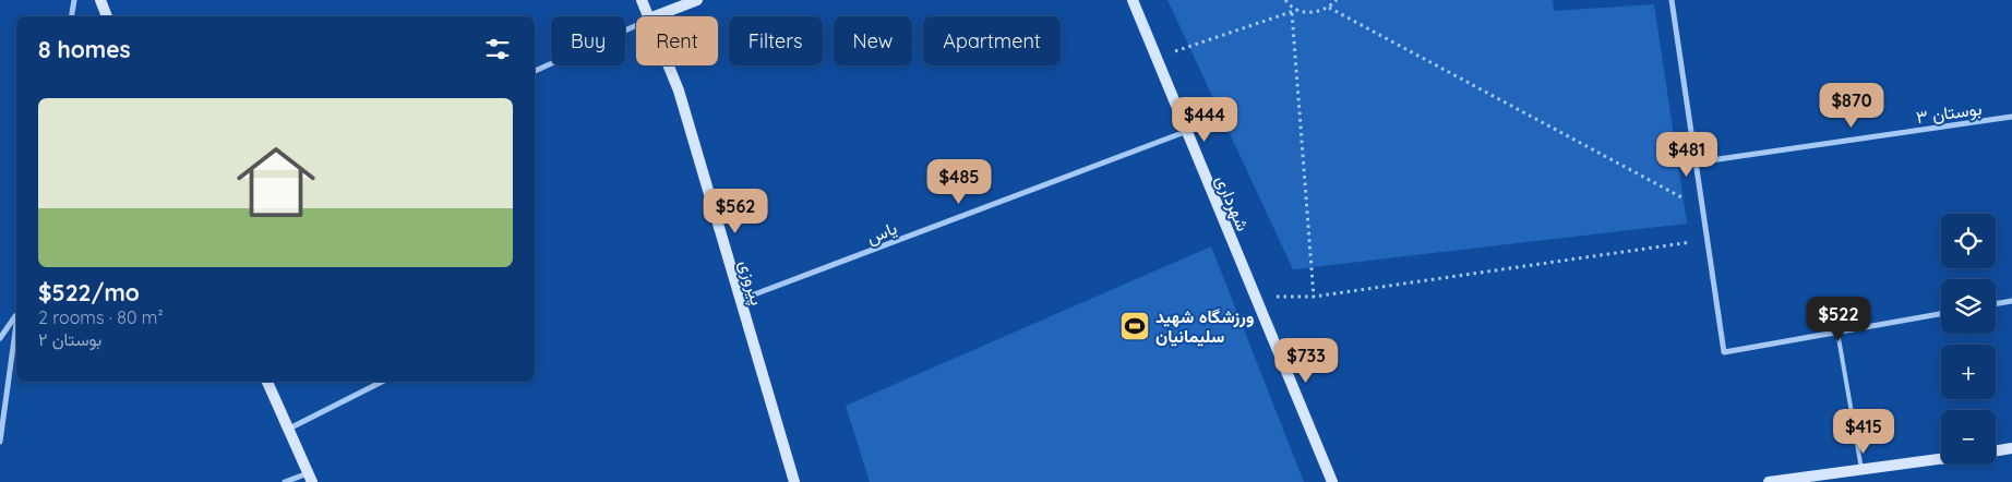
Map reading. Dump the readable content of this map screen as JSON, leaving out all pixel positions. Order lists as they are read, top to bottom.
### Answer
{
  "streets": {
    "street": [
      "بوستان ۳",
      "شهرداری",
      "یاس",
      "پیروزی"
    ]
  },
  "crossings": [
    ["شهرداری", "یاس"],
    ["یاس", "پیروزی"]
  ],
  "places": {
    "sports": ["ورزشگاه شهید سلیمانیان"]
  },
  "page": {
    "chip": [
      "Buy",
      "Rent",
      "Filters",
      "New",
      "Apartment"
    ],
    "heading": "8 homes",
    "list": [
      {
        "name": "$522/mo",
        "note": "2 rooms · 80 m² · بوستان ۲"
      }
    ],
    "price": [
      "$870",
      "$444",
      "$481",
      "$485",
      "$562",
      "$522",
      "$733",
      "$415"
    ],
    "map_buttons": ["+", "−"]
  }
}
